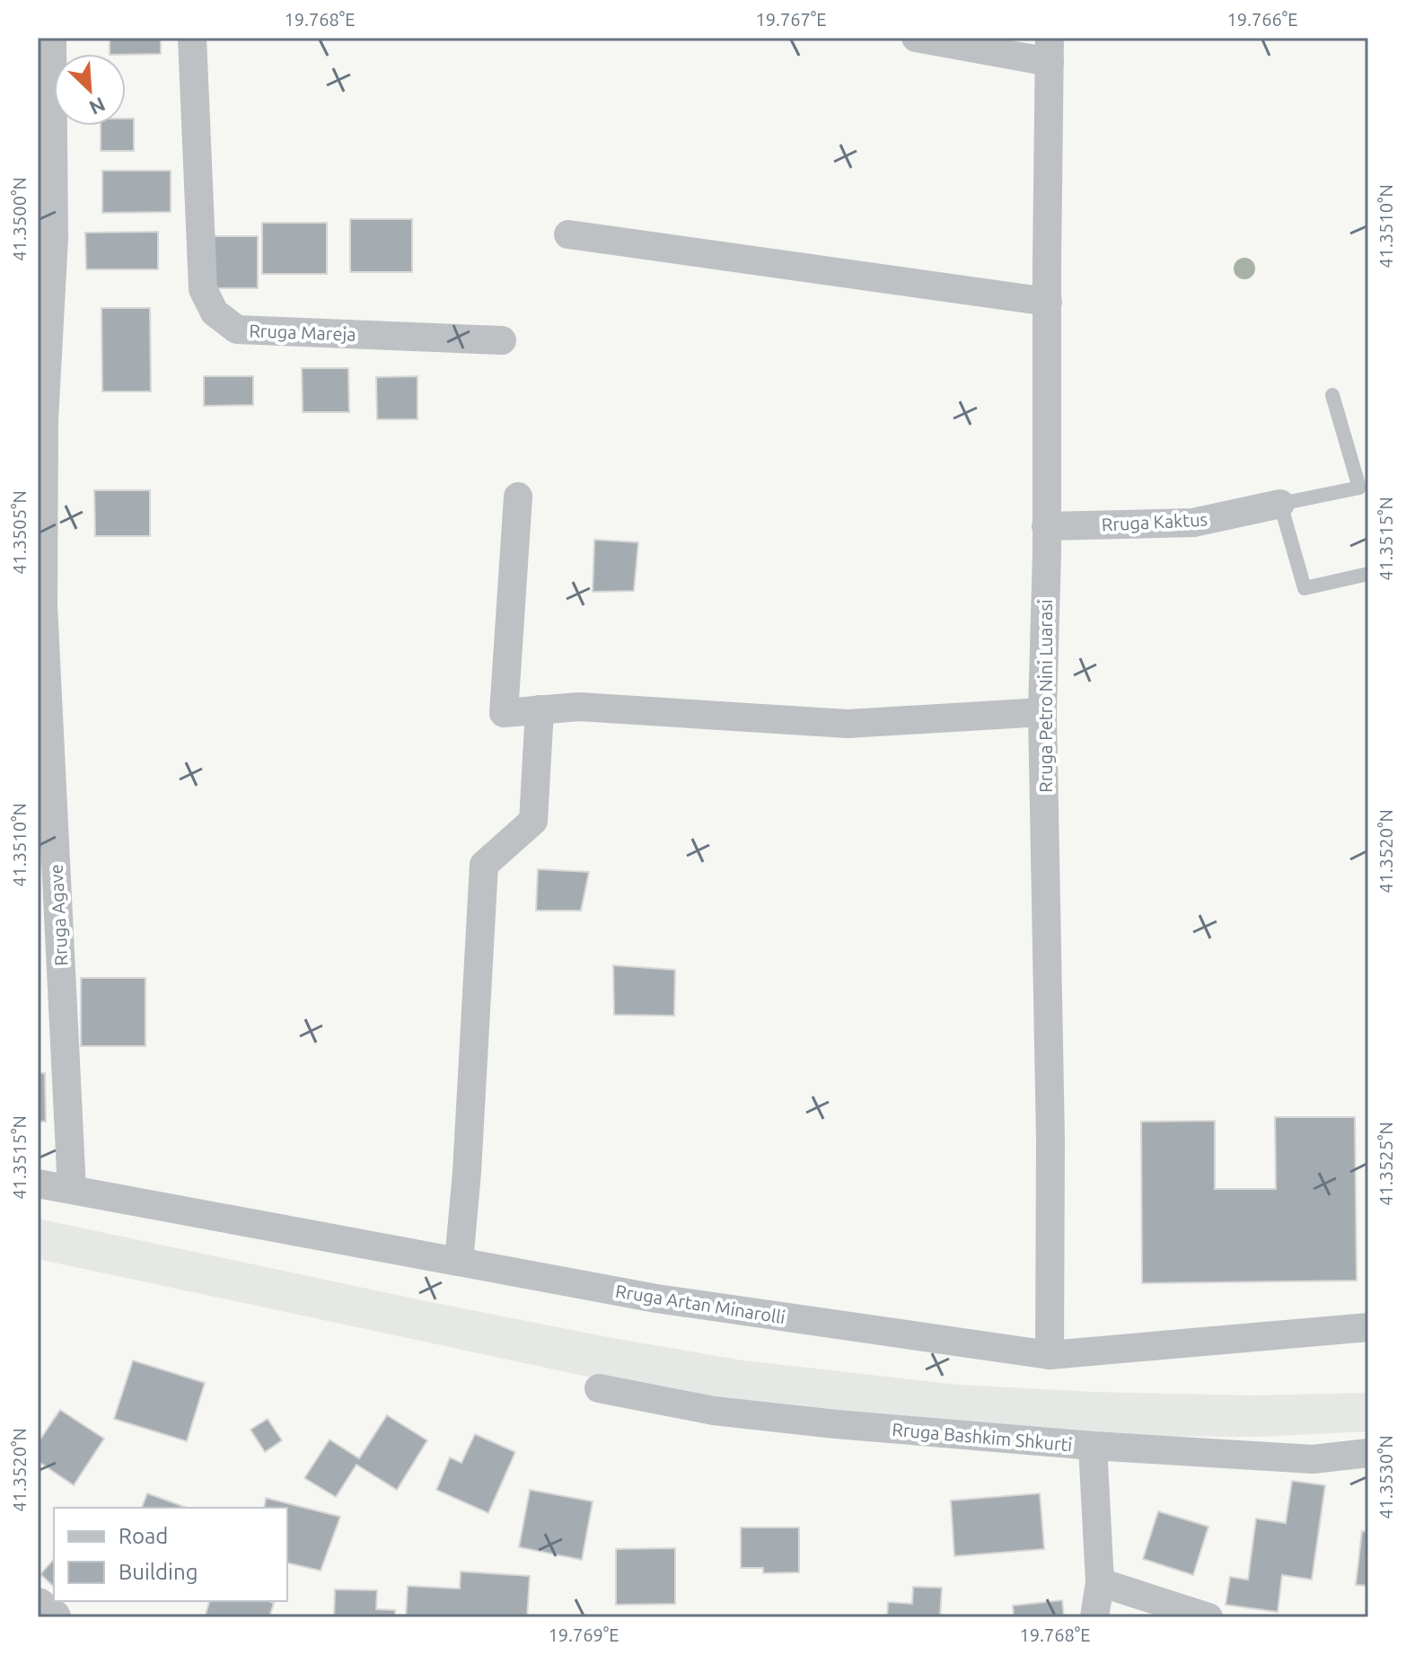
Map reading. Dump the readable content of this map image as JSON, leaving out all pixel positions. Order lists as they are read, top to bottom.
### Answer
{
  "streets": {
    "street": [
      "Rruga Mareja",
      "Rruga Kaktus",
      "Rruga Petro Nini Luarasi",
      "Rruga Agave",
      "Rruga Artan Minarolli",
      "Rruga Bashkim Shkurti"
    ]
  },
  "crossings": [
    ["Rruga Kaktus", "Rruga Petro Nini Luarasi"],
    ["Rruga Petro Nini Luarasi", "Rruga Artan Minarolli"],
    ["Rruga Agave", "Rruga Artan Minarolli"]
  ],
  "legend": ["Road", "Building"],
  "north": "bottom right",
  "coordinates": [
    "19.768°E",
    "19.767°E",
    "19.766°E",
    "41.3500°N",
    "41.3510°N",
    "41.3505°N",
    "41.3515°N",
    "41.3520°N",
    "41.3525°N",
    "41.3530°N",
    "19.769°E"
  ]
}
